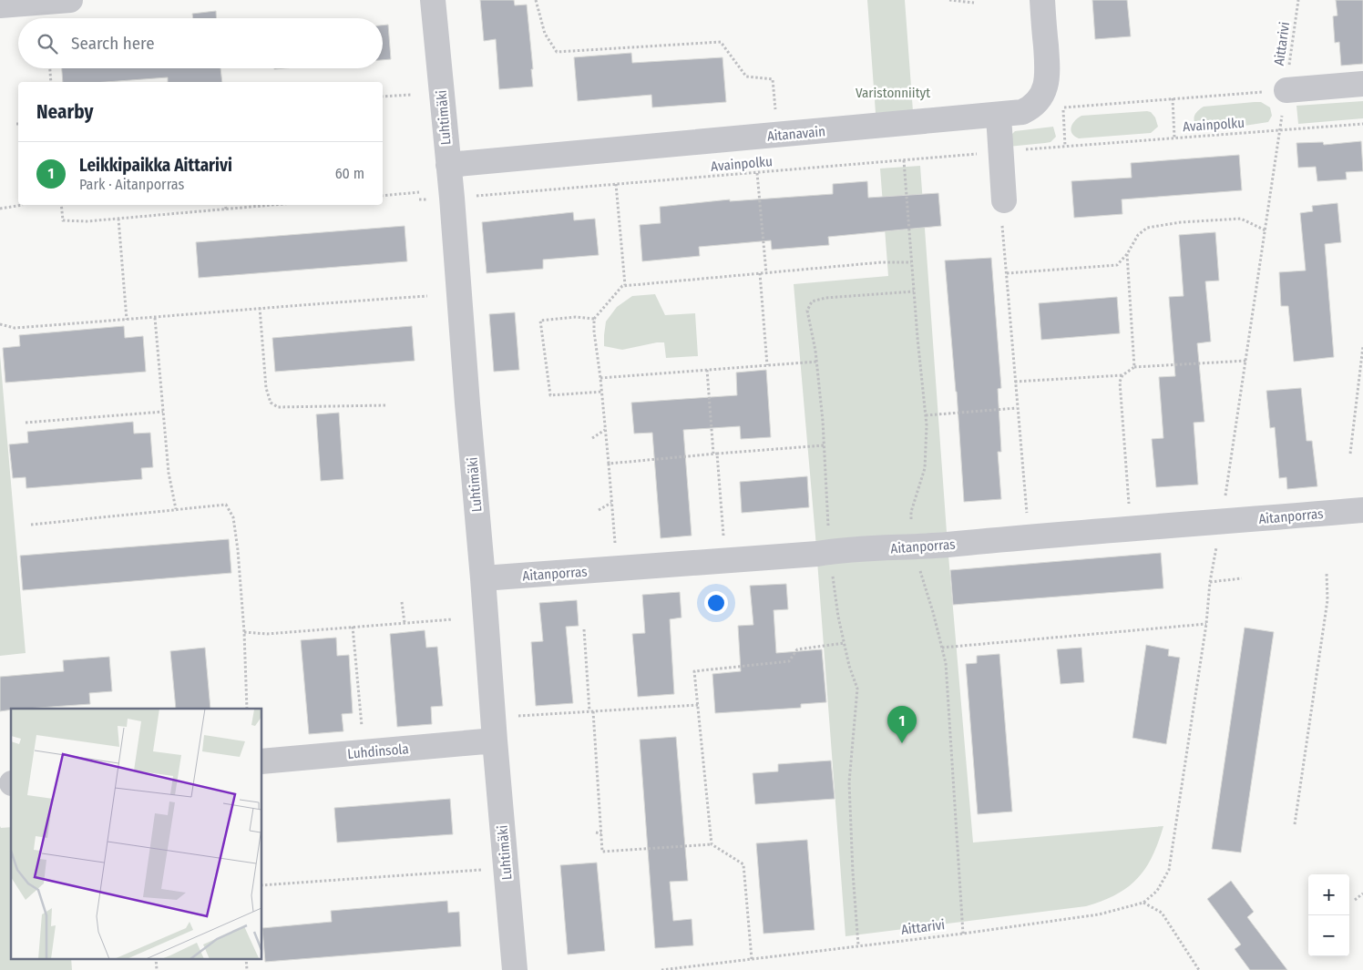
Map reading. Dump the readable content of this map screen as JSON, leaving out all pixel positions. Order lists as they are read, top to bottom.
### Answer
{
  "streets": {
    "street": [
      "Luhtimäki",
      "Aitanavain",
      "Aitanporras",
      "Luhdinsola"
    ],
    "path": ["Aittarivi", "Avainpolku"]
  },
  "crossings": [
    ["Luhtimäki", "Avainpolku"],
    ["Luhtimäki", "Aitanavain"],
    ["Luhtimäki", "Aitanporras"],
    ["Luhtimäki", "Luhdinsola"]
  ],
  "parks": ["Varistonniityt"],
  "page": {
    "search": "Search here",
    "heading": "Nearby",
    "list": [
      {
        "mark": "1",
        "name": "Leikkipaikka Aittarivi",
        "note": "Park · Aitanporras",
        "value": "60 m"
      }
    ],
    "pins": "1",
    "map_buttons": ["+", "−"]
  }
}
